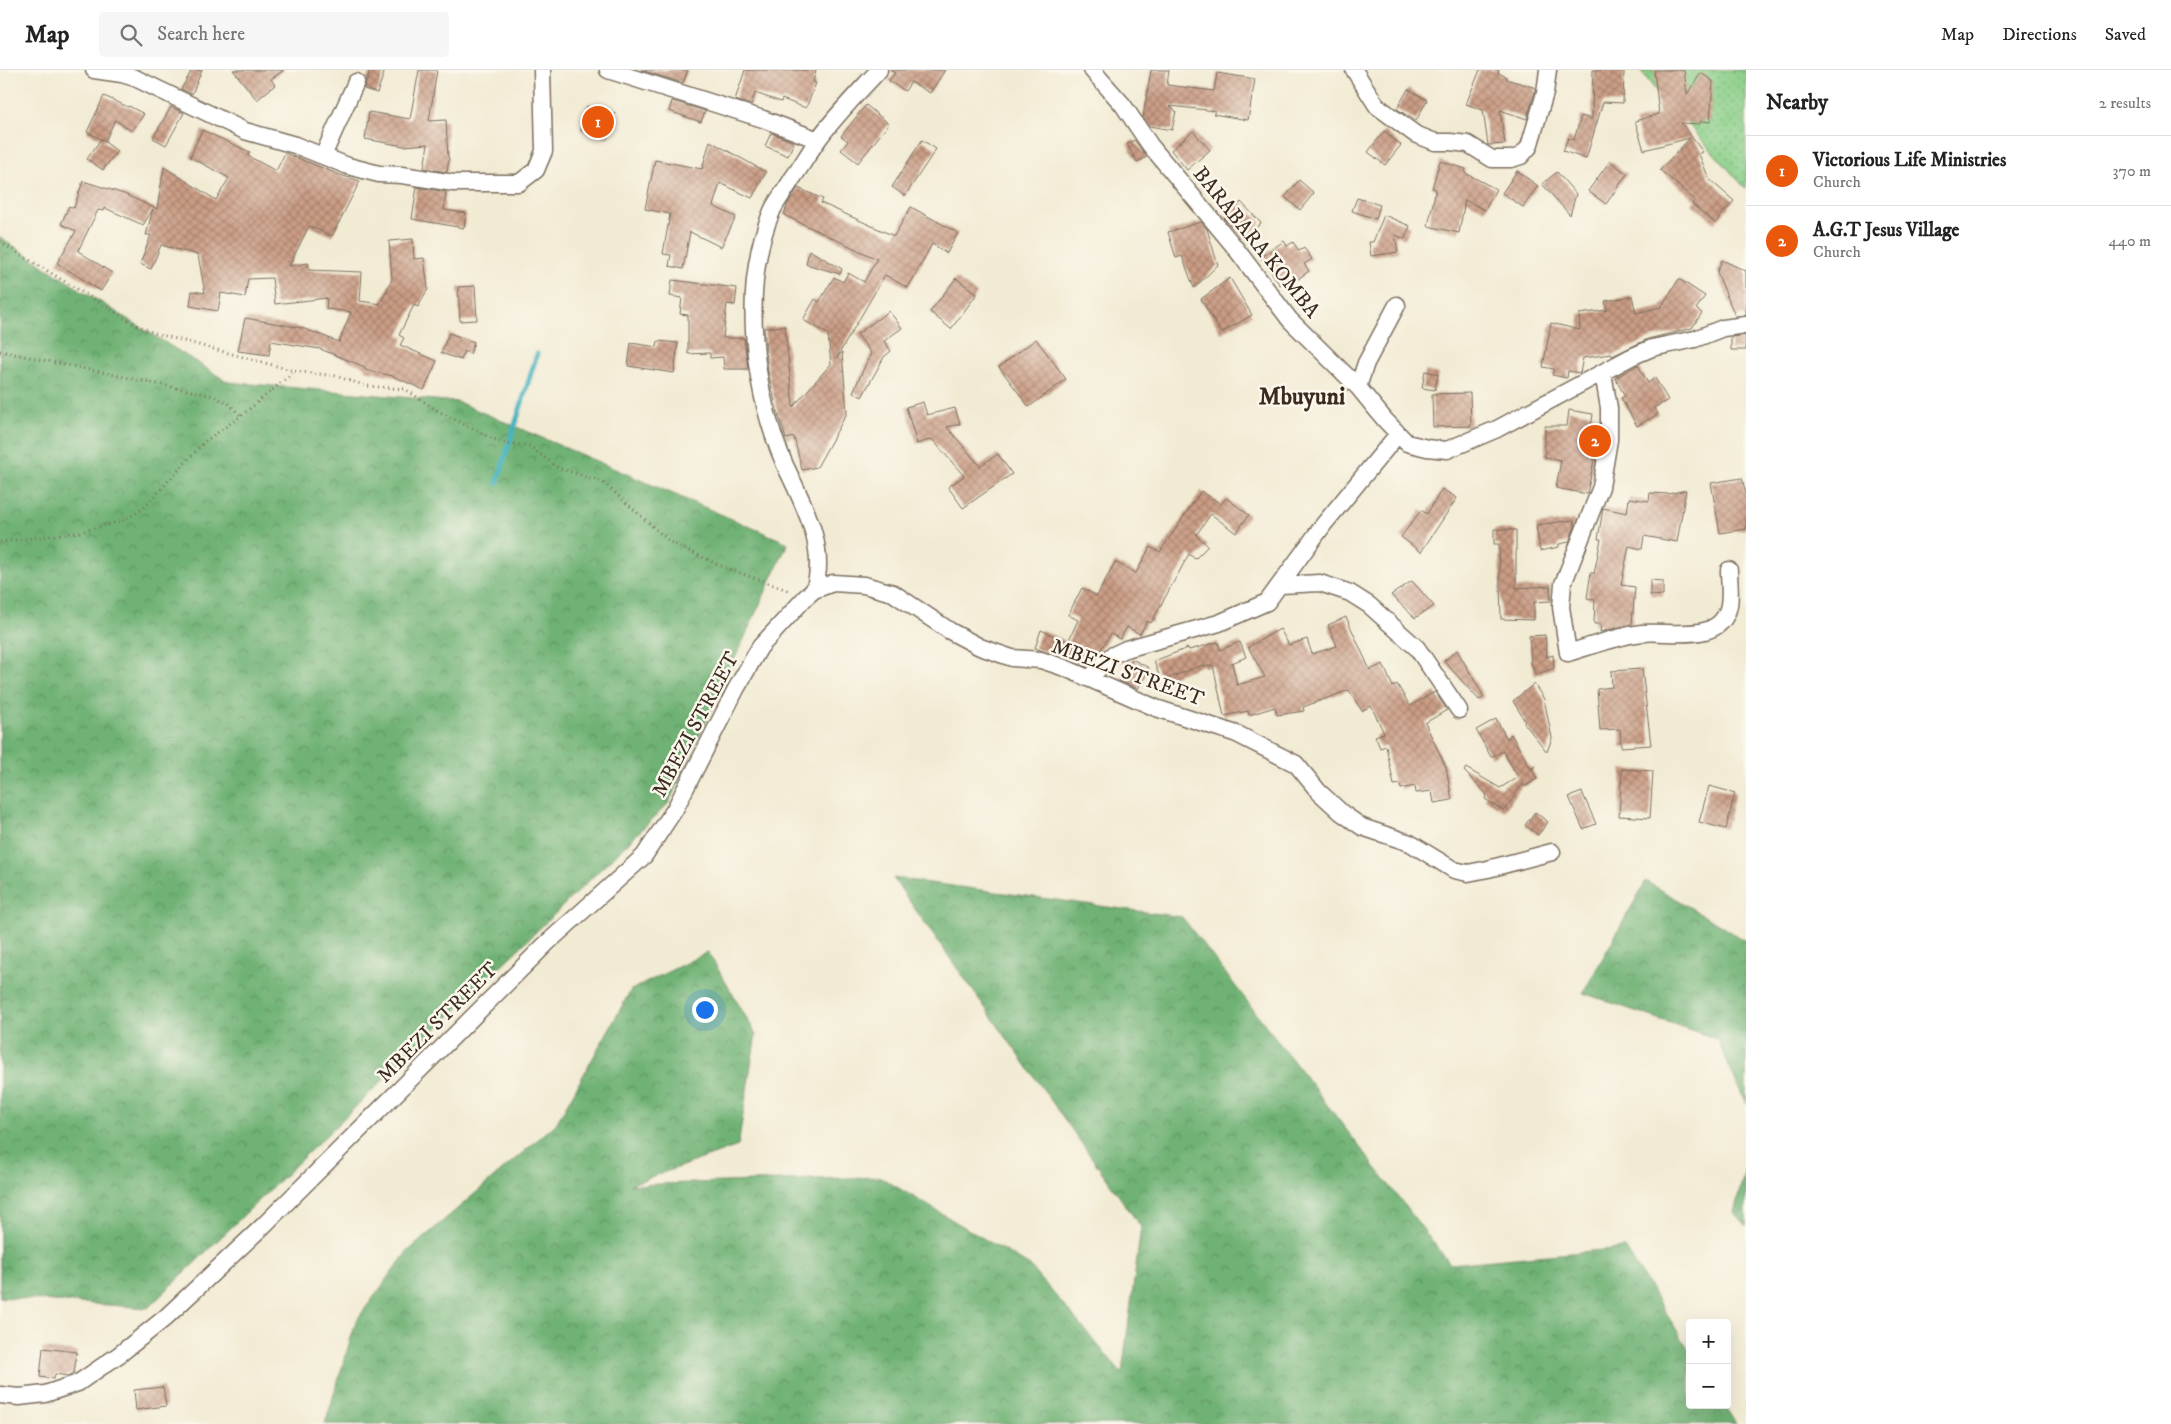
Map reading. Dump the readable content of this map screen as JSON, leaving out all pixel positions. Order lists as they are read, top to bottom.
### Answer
{
  "streets": {
    "street": ["BARABARA KOMBA", "MBEZI STREET"]
  },
  "districts": ["Mbuyuni"],
  "page": {
    "header": "Map",
    "search": "Search here",
    "nav": ["Map", "Directions", "Saved"],
    "heading": ["Nearby", "2 results"],
    "pins": ["1", "2"],
    "list": [
      {
        "mark": "1",
        "name": "Victorious Life Ministries",
        "note": "Church",
        "value": "370 m"
      },
      {
        "mark": "2",
        "name": "A.G.T Jesus Village",
        "note": "Church",
        "value": "440 m"
      }
    ],
    "map_buttons": ["+", "−"]
  }
}
